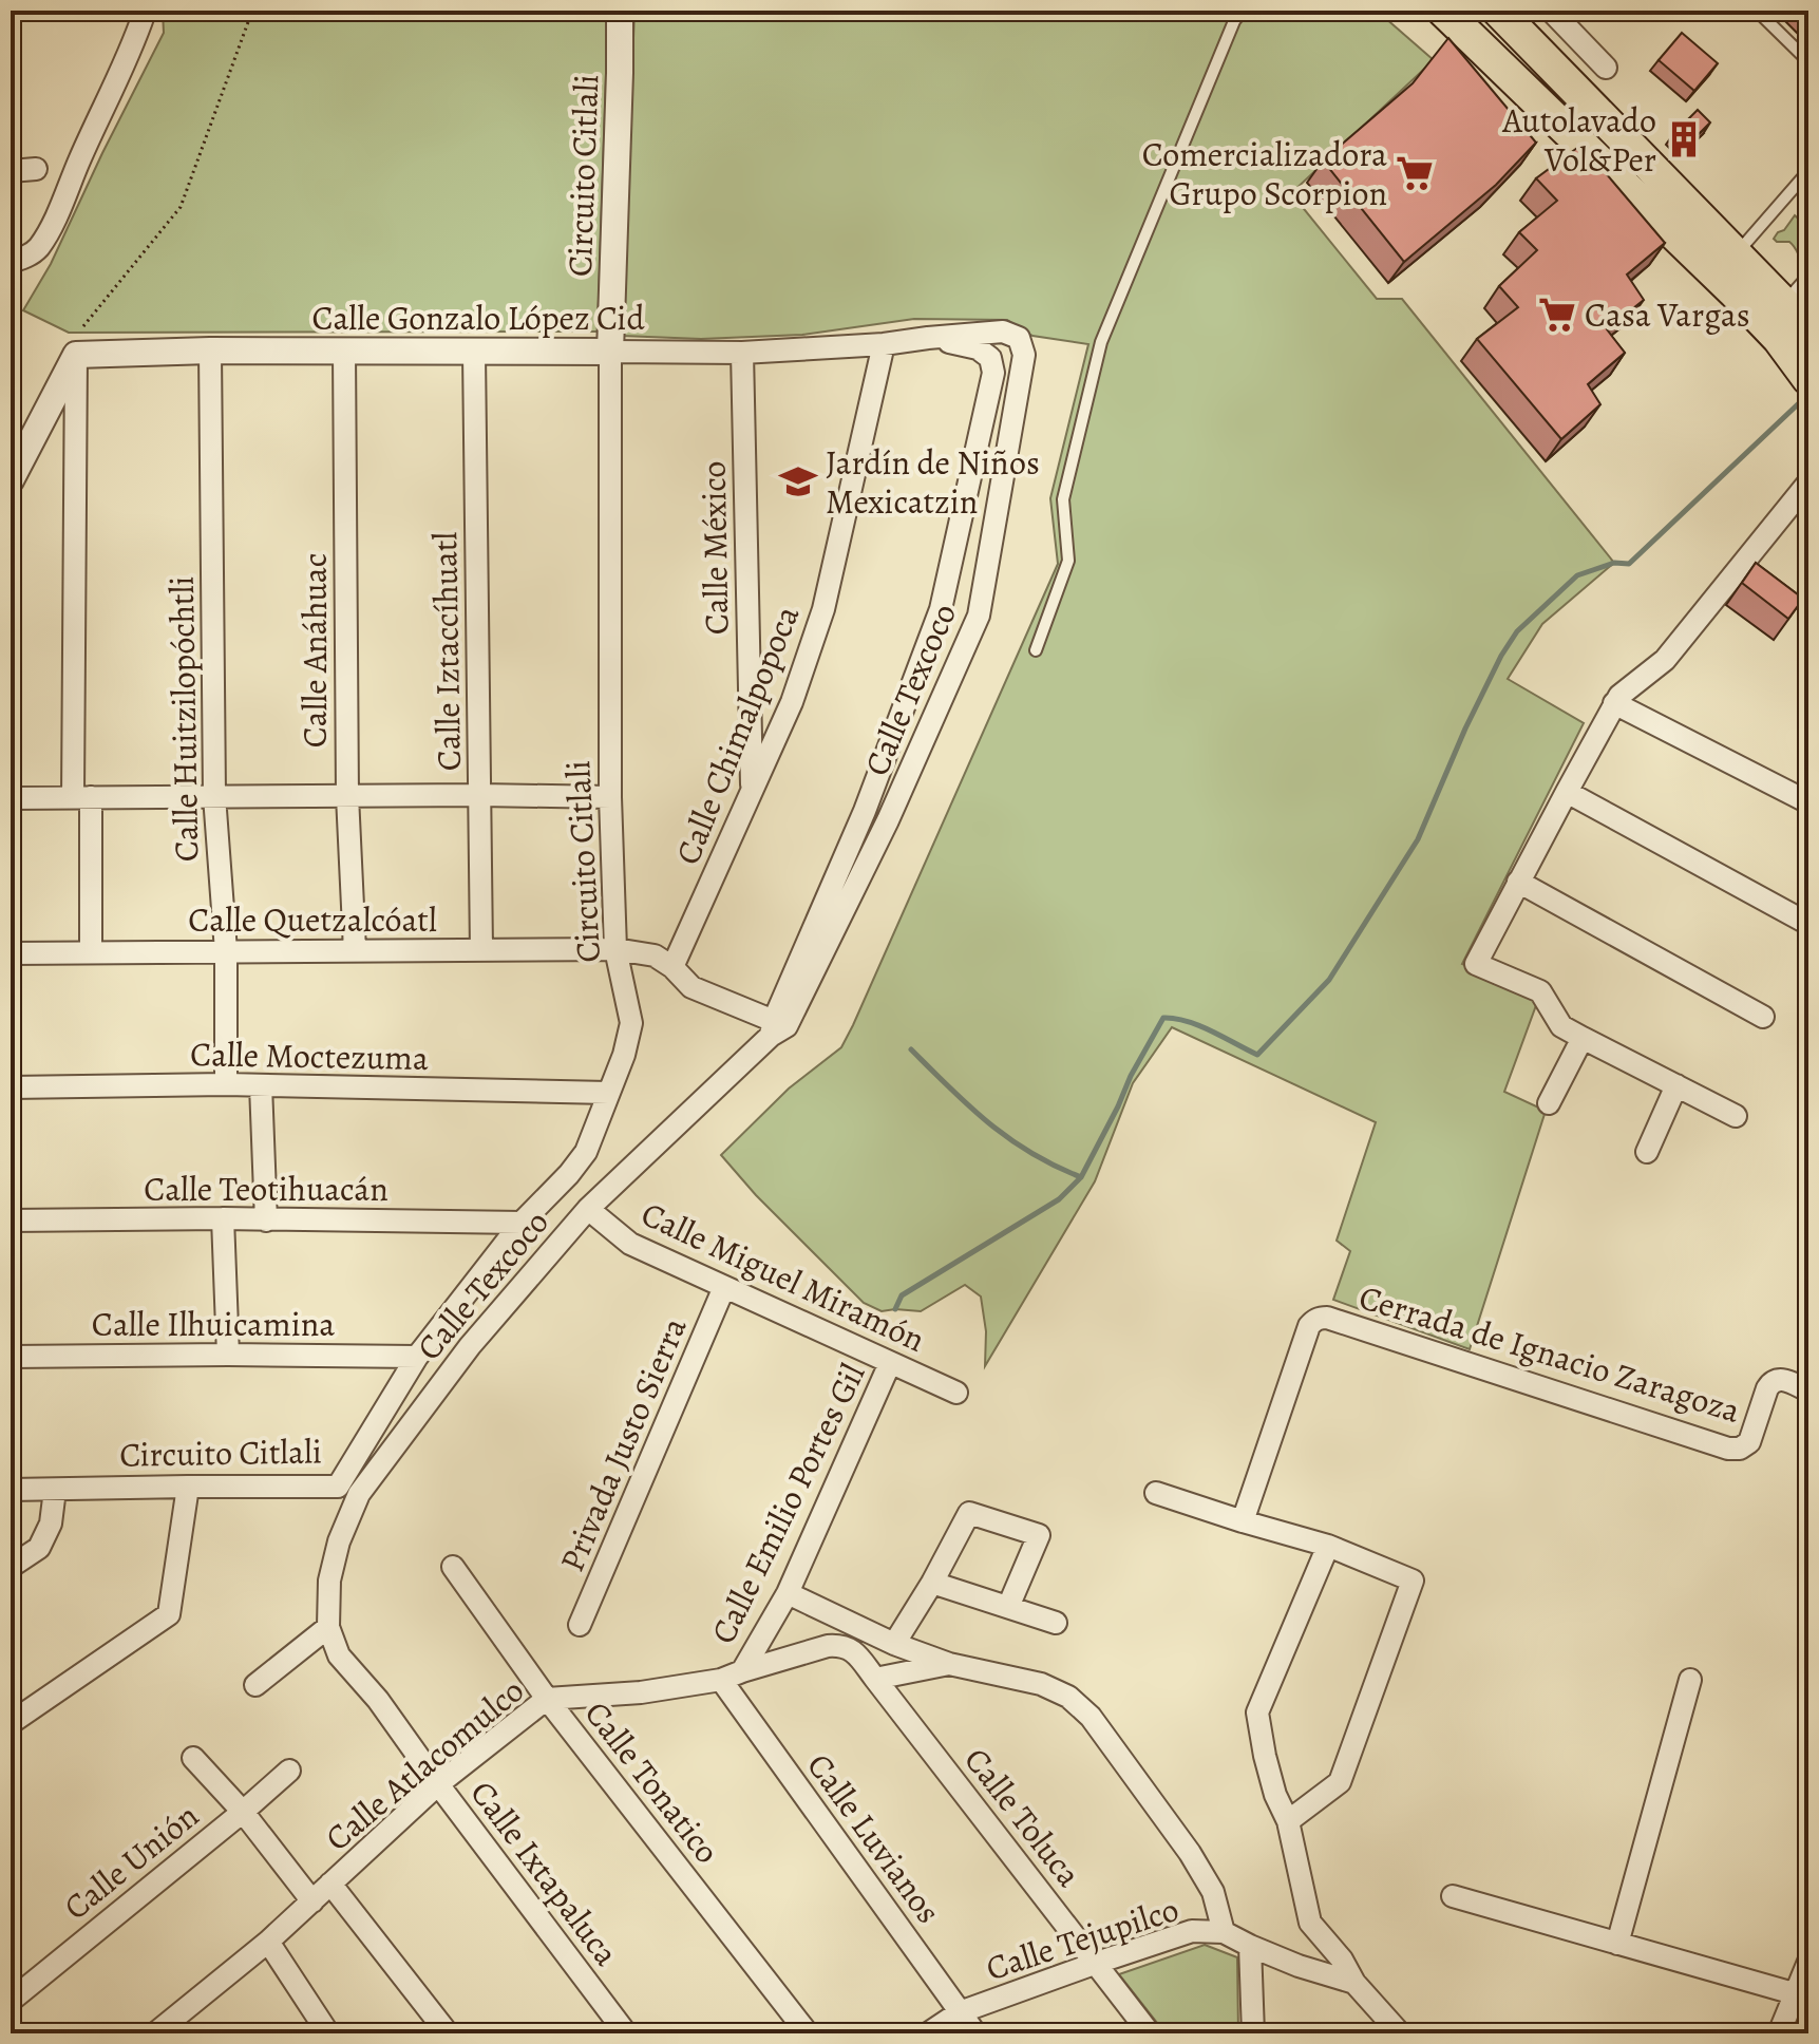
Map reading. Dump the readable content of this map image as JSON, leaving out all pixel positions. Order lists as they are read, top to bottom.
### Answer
{
  "streets": {
    "street": [
      "Circuito Citlali",
      "Calle Gonzalo López Cid",
      "Calle México",
      "Calle Anáhuac",
      "Calle Iztaccíhuatl",
      "Calle Texcoco",
      "Calle Huitzilopóchtli",
      "Calle Chimalpopoca",
      "Calle Quetzalcóatl",
      "Calle Moctezuma",
      "Calle Teotihuacán",
      "Calle Miguel Miramón",
      "Calle Ilhuicamina",
      "Cerrada de Ignacio Zaragoza",
      "Privada Justo Sierra",
      "Calle Emilio Portes Gil",
      "Calle Atlacomulco",
      "Calle Tonatico",
      "Calle Toluca",
      "Calle Luvianos",
      "Calle Unión",
      "Calle Ixtapaluca",
      "Calle Tejupilco"
    ]
  },
  "crossings": [
    ["Circuito Citlali", "Calle Gonzalo López Cid"],
    ["Circuito Citlali", "Calle Quetzalcóatl"],
    ["Circuito Citlali", "Calle Moctezuma"],
    ["Circuito Citlali", "Calle Teotihuacán"],
    ["Circuito Citlali", "Calle Ilhuicamina"],
    ["Calle Gonzalo López Cid", "Calle México"],
    ["Calle Gonzalo López Cid", "Calle Anáhuac"],
    ["Calle Gonzalo López Cid", "Calle Iztaccíhuatl"],
    ["Calle Gonzalo López Cid", "Calle Texcoco"],
    ["Calle Gonzalo López Cid", "Calle Huitzilopóchtli"],
    ["Calle Gonzalo López Cid", "Calle Chimalpopoca"],
    ["Calle México", "Calle Chimalpopoca"],
    ["Calle Anáhuac", "Calle Quetzalcóatl"],
    ["Calle Iztaccíhuatl", "Calle Quetzalcóatl"],
    ["Calle Texcoco", "Calle Miguel Miramón"],
    ["Calle Texcoco", "Calle Ixtapaluca"],
    ["Calle Huitzilopóchtli", "Calle Quetzalcóatl"],
    ["Calle Huitzilopóchtli", "Calle Moctezuma"],
    ["Calle Chimalpopoca", "Calle Quetzalcóatl"],
    ["Calle Miguel Miramón", "Privada Justo Sierra"],
    ["Calle Miguel Miramón", "Calle Emilio Portes Gil"],
    ["Calle Emilio Portes Gil", "Calle Atlacomulco"],
    ["Calle Atlacomulco", "Calle Tonatico"],
    ["Calle Atlacomulco", "Calle Toluca"],
    ["Calle Atlacomulco", "Calle Luvianos"],
    ["Calle Atlacomulco", "Calle Ixtapaluca"],
    ["Calle Toluca", "Calle Tejupilco"],
    ["Calle Luvianos", "Calle Tejupilco"]
  ],
  "places": {
    "building": ["Autolavado Vol&Per"],
    "supermarket": ["Comercializadora Grupo Scorpion", "Casa Vargas"],
    "school or university": ["Jardín de Niños Mexicatzin"]
  }
}
